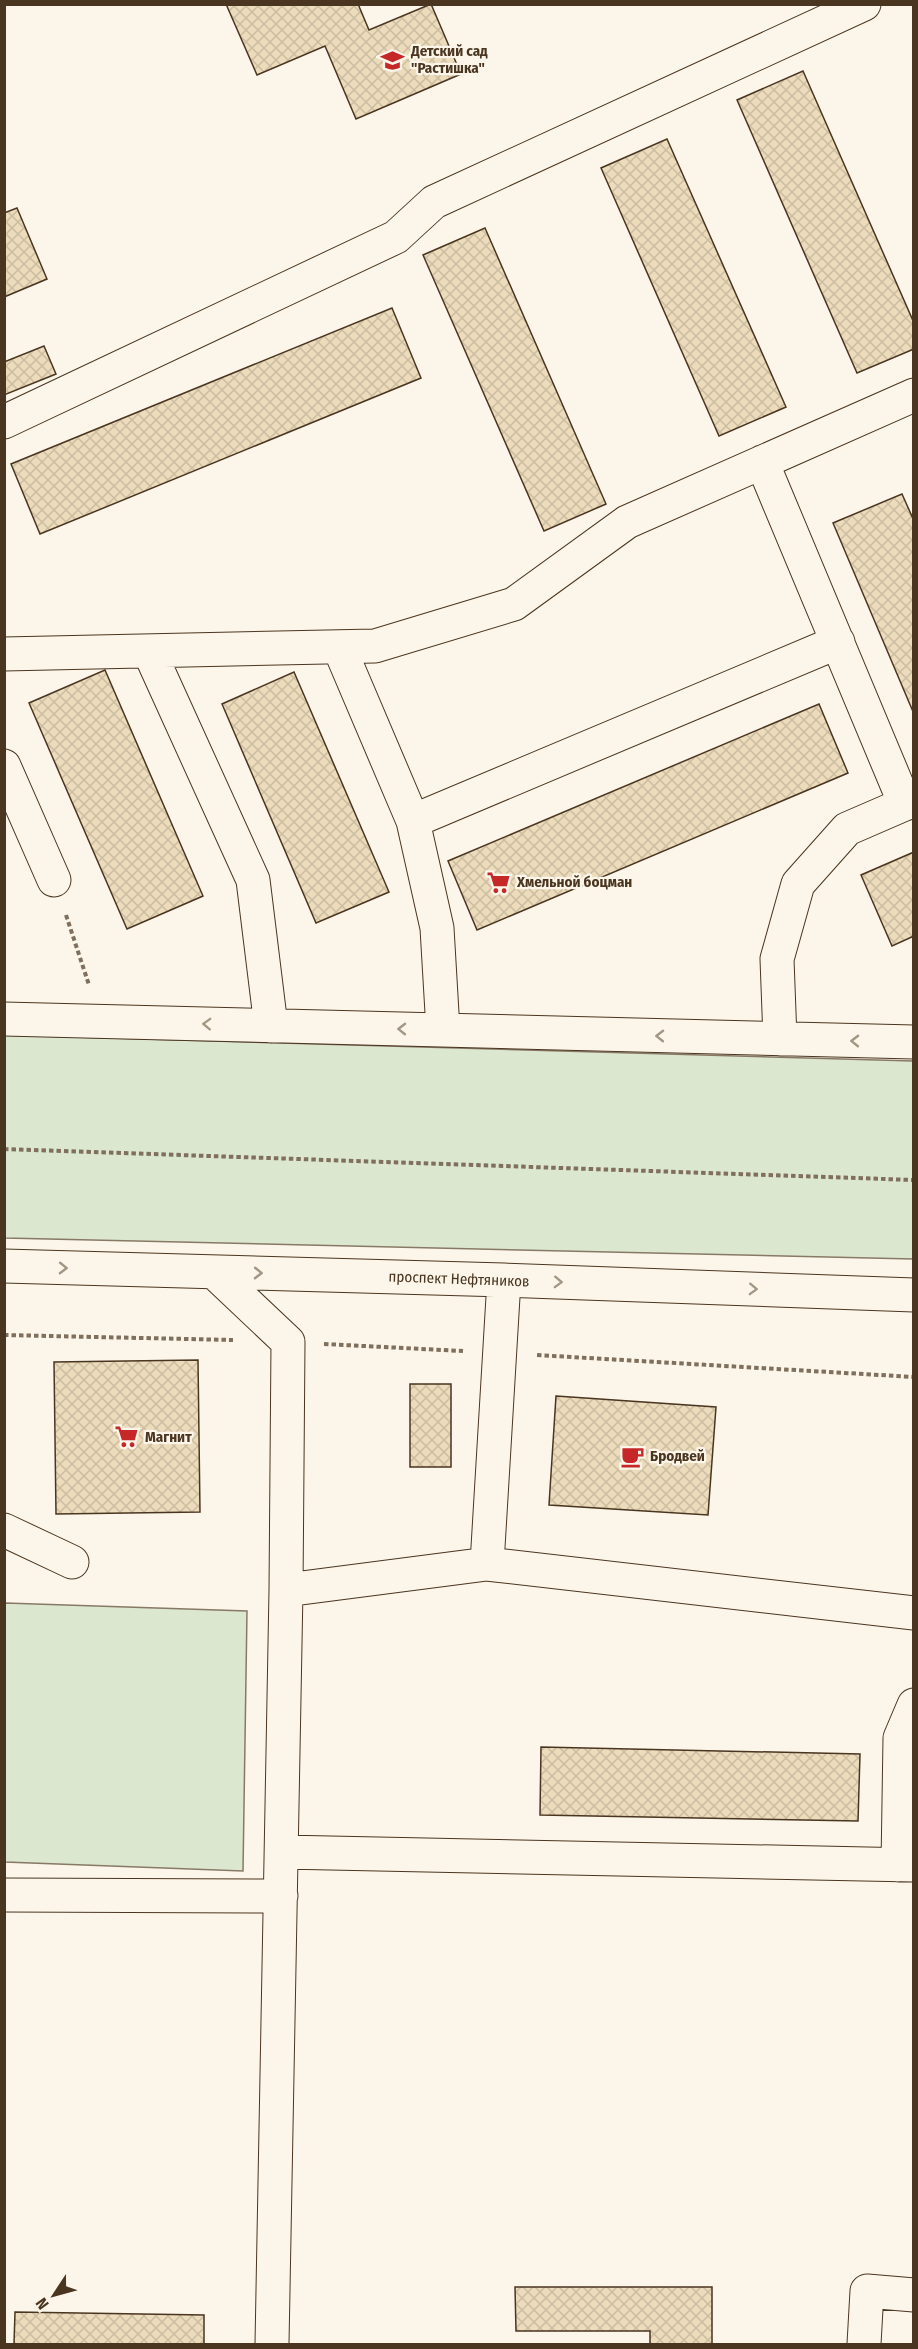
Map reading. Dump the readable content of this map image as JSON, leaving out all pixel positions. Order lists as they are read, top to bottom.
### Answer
{
  "streets": {
    "street": ["проспект Нефтяников"]
  },
  "places": {
    "school or university": ["Детский сад \"Растишка\""],
    "supermarket": ["Хмельной боцман", "Магнит"],
    "cafe": ["Бродвей"]
  },
  "north": "bottom left"
}
